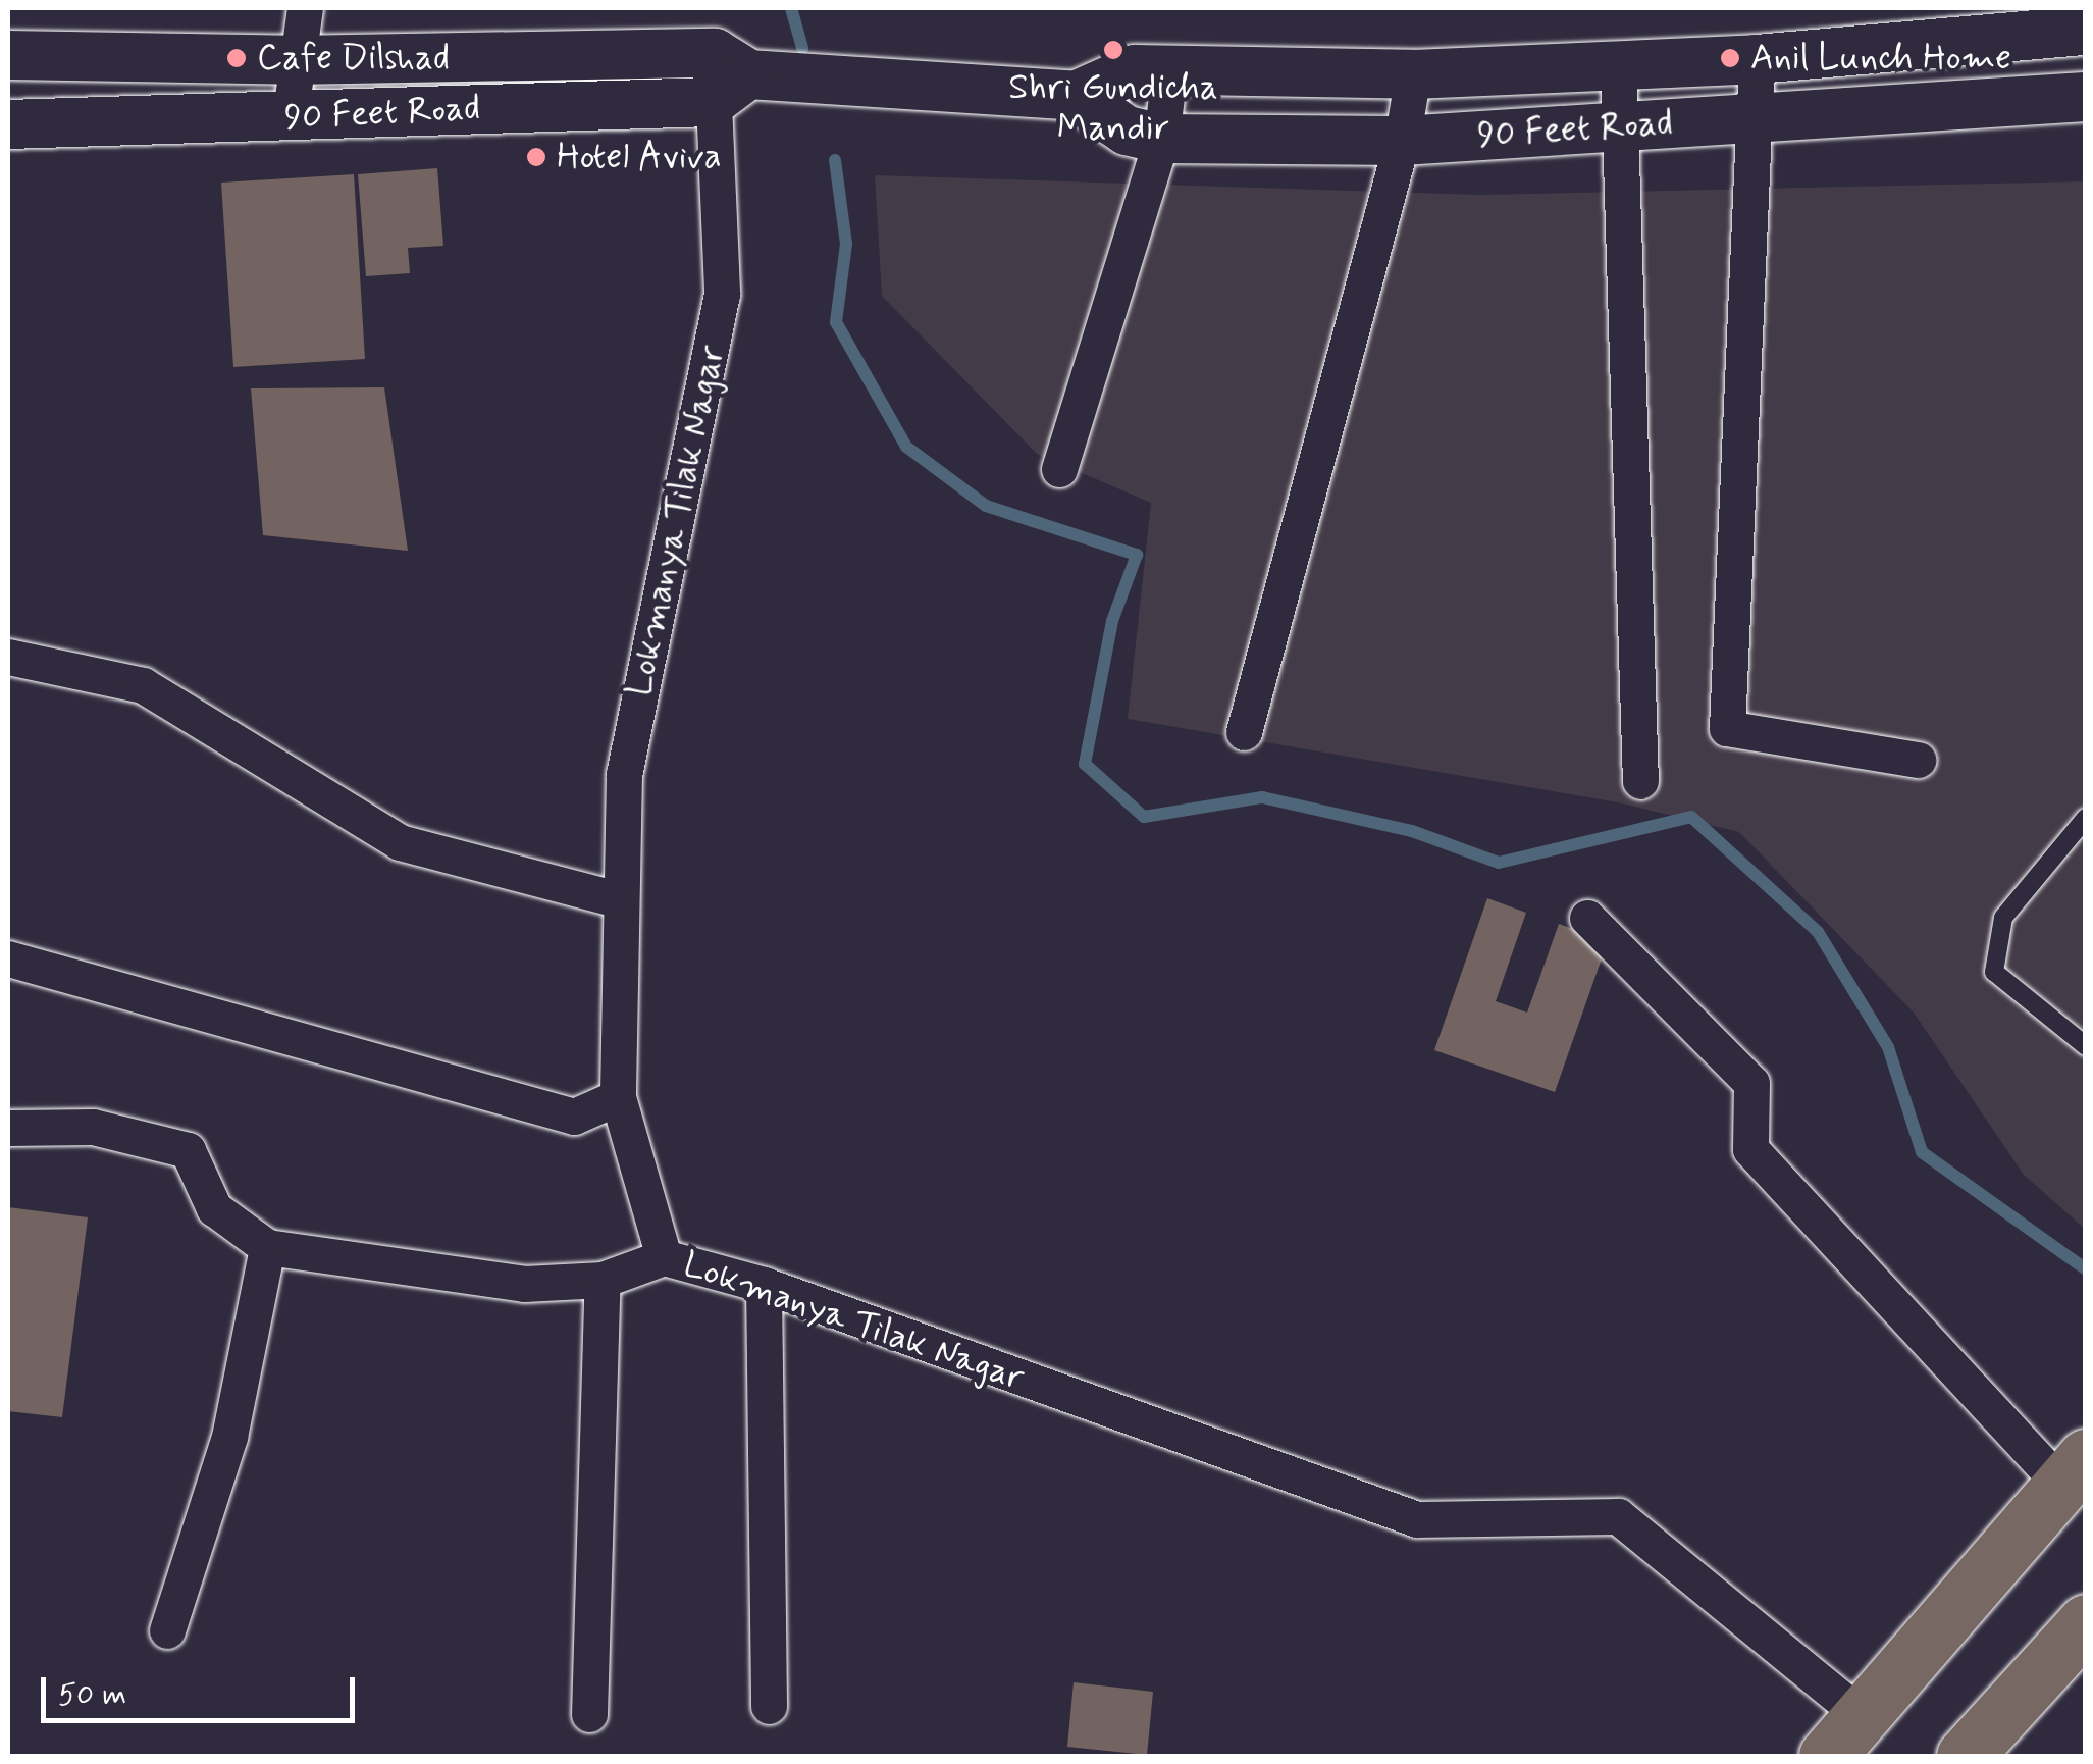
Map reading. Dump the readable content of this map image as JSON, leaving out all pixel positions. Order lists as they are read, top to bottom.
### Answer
{
  "streets": {
    "street": ["90 Feet Road", "Lokmanya Tilak Nagar"]
  },
  "crossings": [
    ["90 Feet Road", "Lokmanya Tilak Nagar"]
  ],
  "places": [
    "Shri Gundicha Mandir",
    "Cafe Dilshad",
    "Anil Lunch Home",
    "Hotel Aviva"
  ],
  "scale_bar": "50 m"
}
